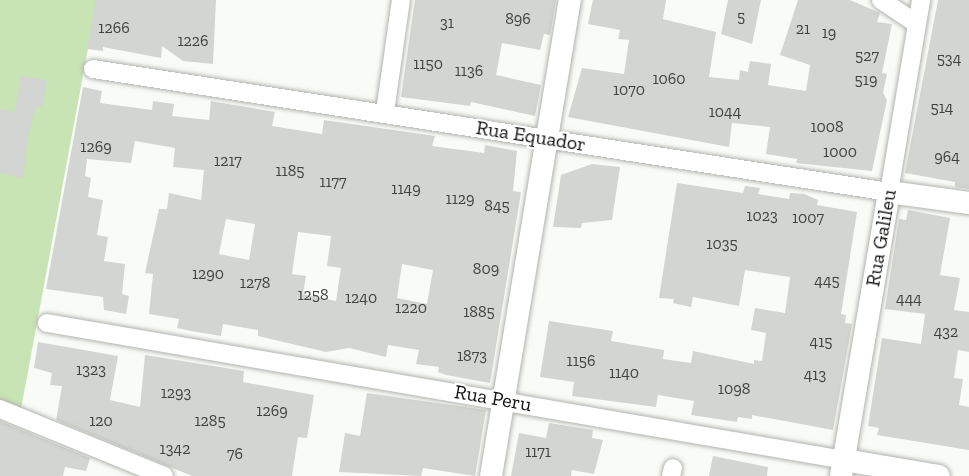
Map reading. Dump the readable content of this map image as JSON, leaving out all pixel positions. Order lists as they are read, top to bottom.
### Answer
{
  "streets": {
    "street": ["Rua Equador", "Rua Galileu", "Rua Peru"]
  },
  "crossings": [
    ["Rua Equador", "Rua Galileu"],
    ["Rua Galileu", "Rua Peru"]
  ],
  "house_numbers": [
    "5",
    "896",
    "31",
    "1266",
    "21",
    "19",
    "1226",
    "527",
    "534",
    "1150",
    "1136",
    "1060",
    "519",
    "1070",
    "514",
    "1044",
    "1008",
    "1269",
    "1000",
    "964",
    "1217",
    "1185",
    "1177",
    "1149",
    "1129",
    "845",
    "1023",
    "1007",
    "1035",
    "809",
    "1290",
    "445",
    "1278",
    "1258",
    "1240",
    "444",
    "1220",
    "1885",
    "432",
    "415",
    "1873",
    "1156",
    "1323",
    "1140",
    "413",
    "1098",
    "1293",
    "1269",
    "120",
    "1285",
    "1342",
    "1171",
    "76"
  ]
}
